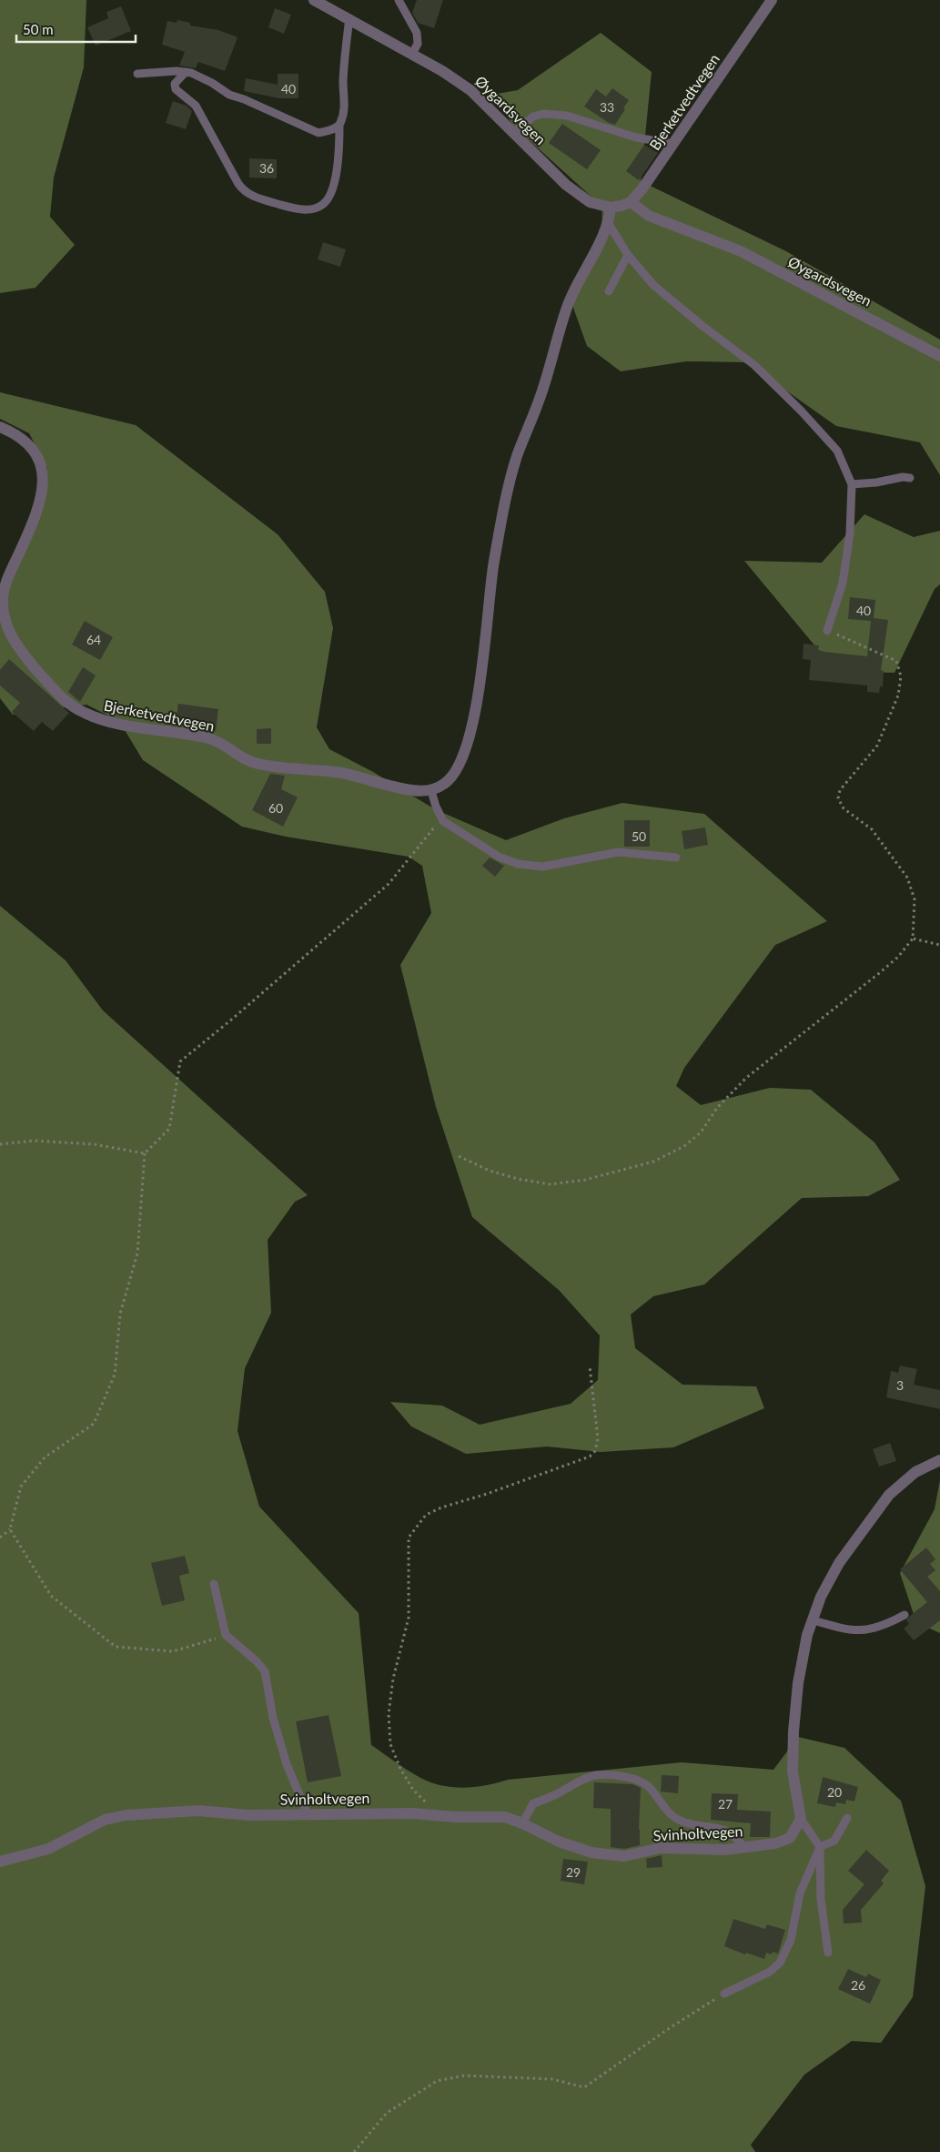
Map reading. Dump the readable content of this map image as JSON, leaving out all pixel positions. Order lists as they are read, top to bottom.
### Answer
{
  "streets": {
    "street": ["Bjerketvedtvegen", "Øygardsvegen", "Svinholtvegen"]
  },
  "crossings": [
    ["Bjerketvedtvegen", "Øygardsvegen"]
  ],
  "house_numbers": [
    "40",
    "33",
    "36",
    "40",
    "64",
    "60",
    "50",
    "3",
    "20",
    "27",
    "29",
    "26"
  ],
  "scale_bar": "50 m"
}
